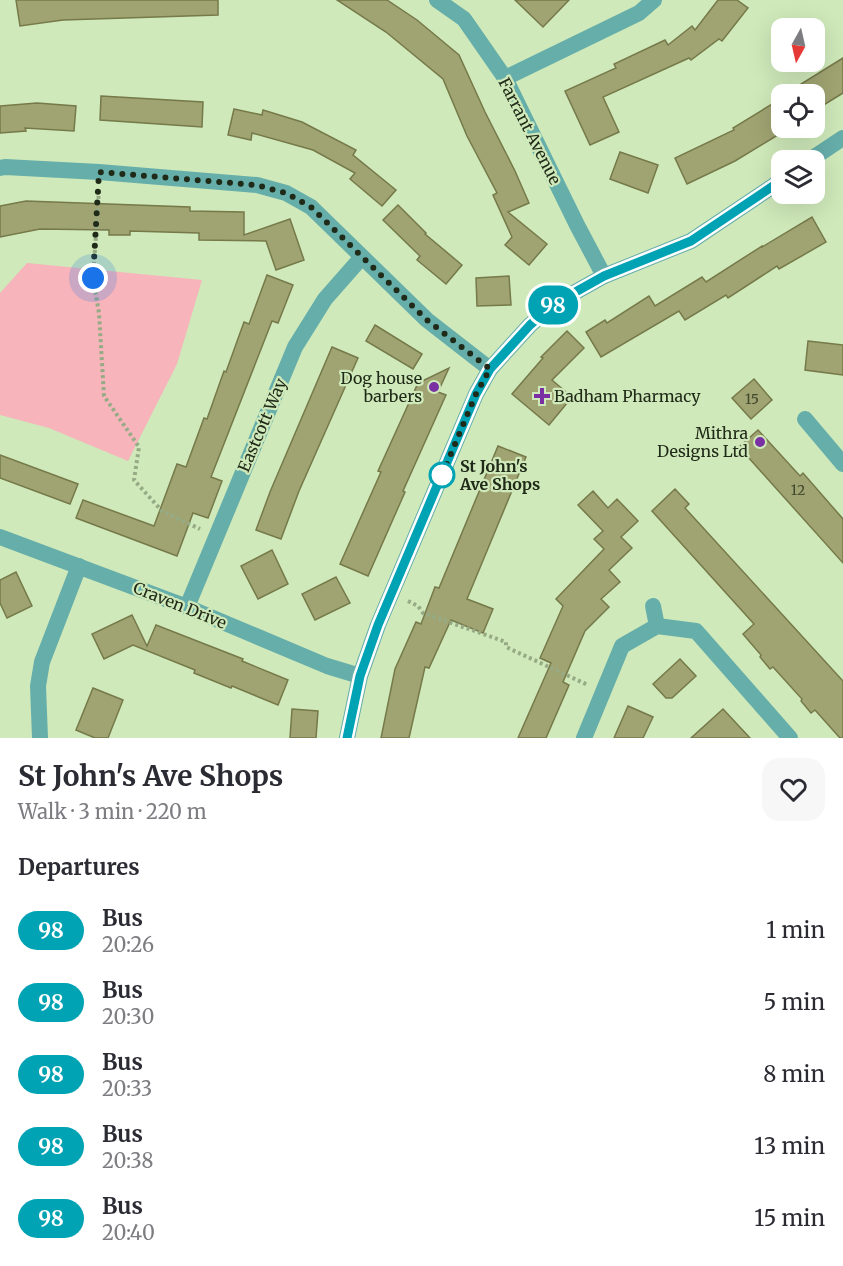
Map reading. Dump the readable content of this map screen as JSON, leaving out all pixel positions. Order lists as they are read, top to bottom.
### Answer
{
  "streets": {
    "street": ["Farrant Avenue", "Eastcott Way", "Craven Drive"]
  },
  "crossings": [
    ["Eastcott Way", "Craven Drive"]
  ],
  "places": {
    "other": ["Dog house barbers", "Mithra Designs Ltd", "St John's Ave Shops"],
    "health": ["Badham Pharmacy"]
  },
  "lines": ["bus line 98"],
  "house_numbers": ["15", "12"],
  "north": "bottom",
  "page": {
    "on_map": "98",
    "heading": [
      ["St John's Ave Shops", "Walk · 3 min · 220 m"],
      "Departures"
    ],
    "list": [
      {
        "mark": "98",
        "name": "Bus",
        "note": "20:26",
        "value": "1 min"
      },
      {
        "mark": "98",
        "name": "Bus",
        "note": "20:30",
        "value": "5 min"
      },
      {
        "mark": "98",
        "name": "Bus",
        "note": "20:33",
        "value": "8 min"
      },
      {
        "mark": "98",
        "name": "Bus",
        "note": "20:38",
        "value": "13 min"
      },
      {
        "mark": "98",
        "name": "Bus",
        "note": "20:40",
        "value": "15 min"
      }
    ]
  }
}
